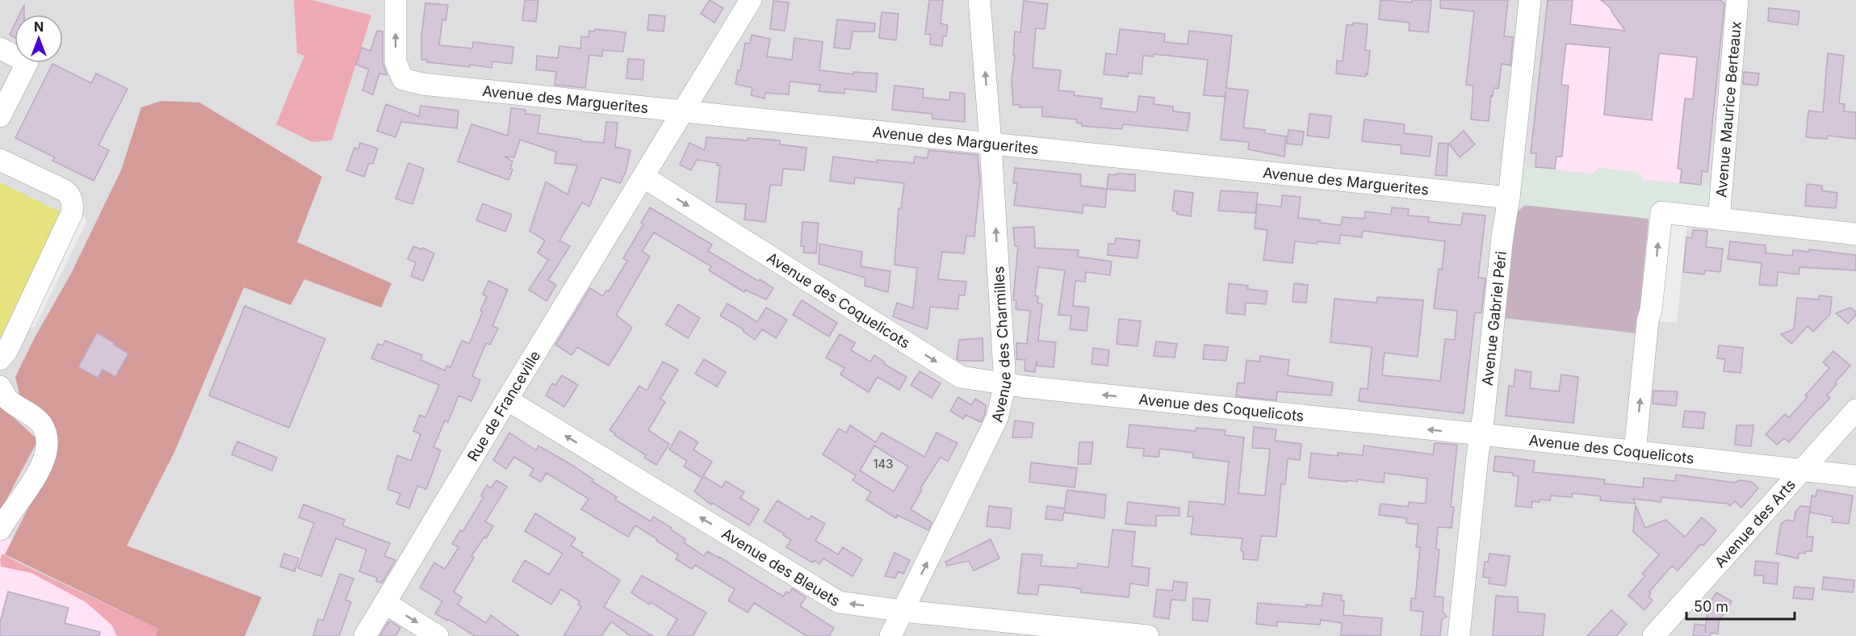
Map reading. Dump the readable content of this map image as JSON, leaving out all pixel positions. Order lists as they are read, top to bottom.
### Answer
{
  "streets": {
    "street": [
      "Avenue des Marguerites",
      "Avenue Maurice Berteaux",
      "Avenue des Coquelicots",
      "Avenue Gabriel Péri",
      "Avenue des Charmilles",
      "Rue de Franceville",
      "Avenue des Arts",
      "Avenue des Bleuets"
    ]
  },
  "crossings": [
    ["Avenue des Marguerites", "Avenue Gabriel Péri"],
    ["Avenue des Marguerites", "Avenue des Charmilles"],
    ["Avenue des Marguerites", "Rue de Franceville"],
    ["Avenue des Coquelicots", "Avenue Gabriel Péri"],
    ["Avenue des Coquelicots", "Avenue des Charmilles"],
    ["Avenue des Coquelicots", "Rue de Franceville"],
    ["Avenue des Coquelicots", "Avenue des Arts"],
    ["Avenue des Charmilles", "Avenue des Bleuets"],
    ["Rue de Franceville", "Avenue des Bleuets"]
  ],
  "one_way": ["Avenue des Charmilles", "Avenue des Bleuets"],
  "house_numbers": ["143"],
  "scale_bar": "50 m",
  "north": "top"
}
